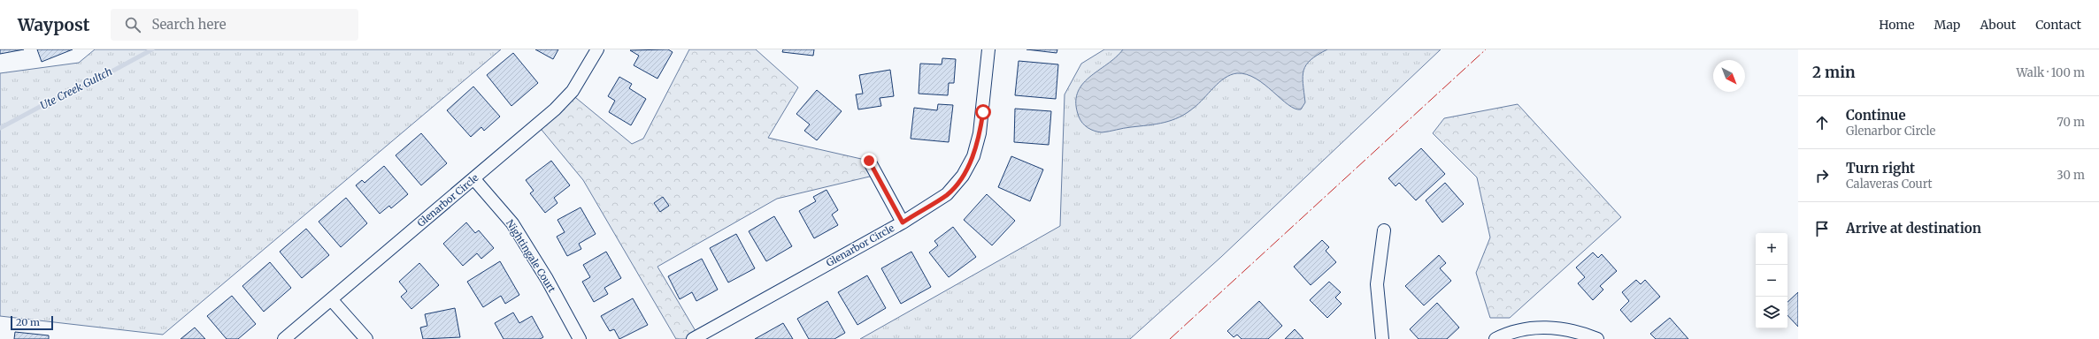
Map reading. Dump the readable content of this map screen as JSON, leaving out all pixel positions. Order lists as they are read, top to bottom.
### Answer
{
  "streets": {
    "street": ["Glenarbor Circle", "Nightingale Court"]
  },
  "crossings": [
    ["Glenarbor Circle", "Nightingale Court"]
  ],
  "water": ["Ute Creek Gultch"],
  "scale_bar": "20 m",
  "north": "bottom right",
  "page": {
    "header": "Waypost",
    "search": "Search here",
    "nav": [
      "Home",
      "Map",
      "About",
      "Contact"
    ],
    "heading": ["2 min", "Walk · 100 m"],
    "list": [
      ["Continue", "Glenarbor Circle", "70 m"],
      ["Turn right", "Calaveras Court", "30 m"],
      "Arrive at destination"
    ],
    "map_buttons": ["+", "−"],
    "scale": "20 m"
  }
}
